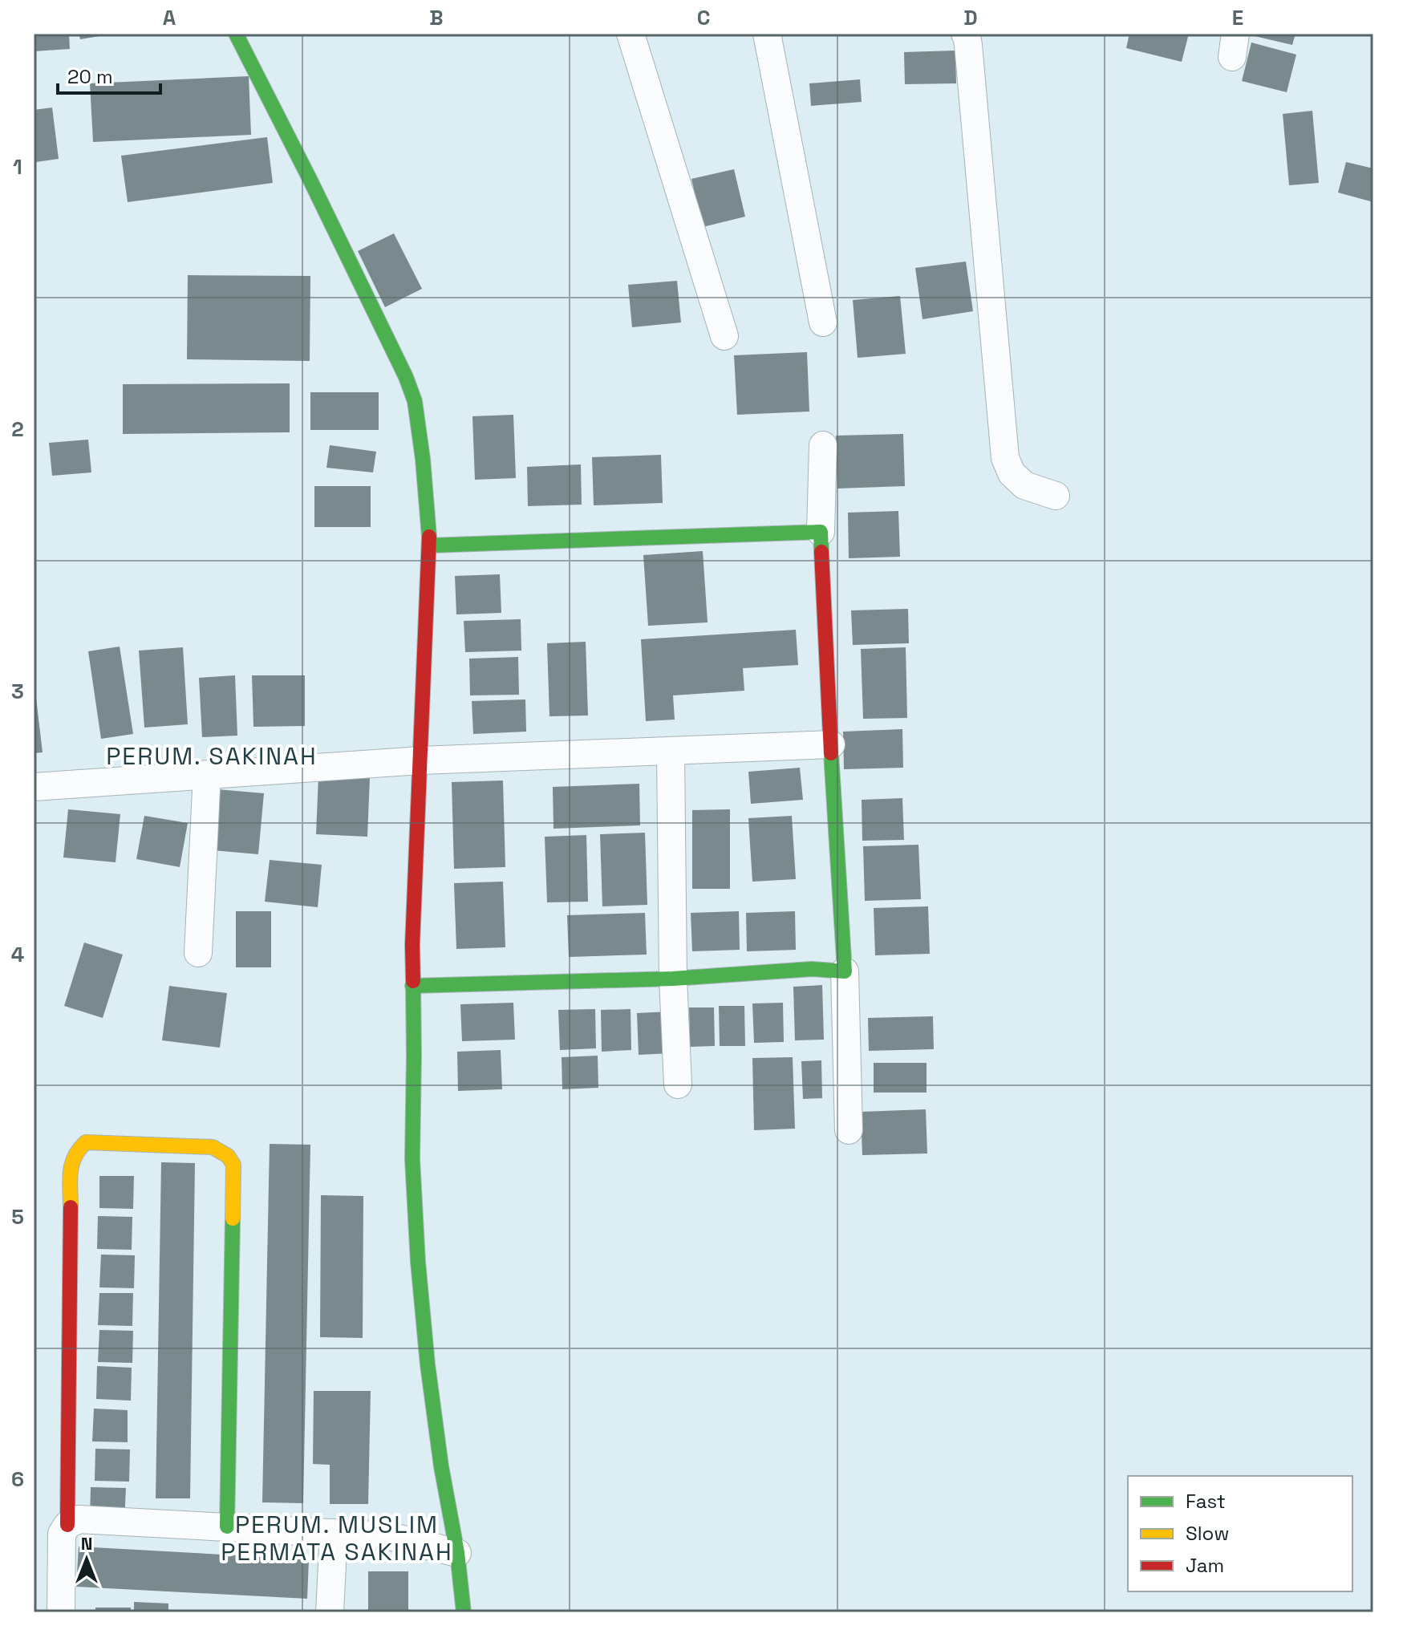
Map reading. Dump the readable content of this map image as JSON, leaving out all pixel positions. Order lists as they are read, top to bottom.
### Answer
{
  "districts": ["PERUM. SAKINAH", "PERUM. MUSLIM PERMATA SAKINAH"],
  "legend": ["Fast", "Slow", "Jam"],
  "scale_bar": "20 m",
  "north": "top",
  "grid": {
    "columns": [
      "A",
      "B",
      "C",
      "D",
      "E"
    ],
    "rows": [
      "1",
      "2",
      "3",
      "4",
      "5",
      "6"
    ]
  }
}
